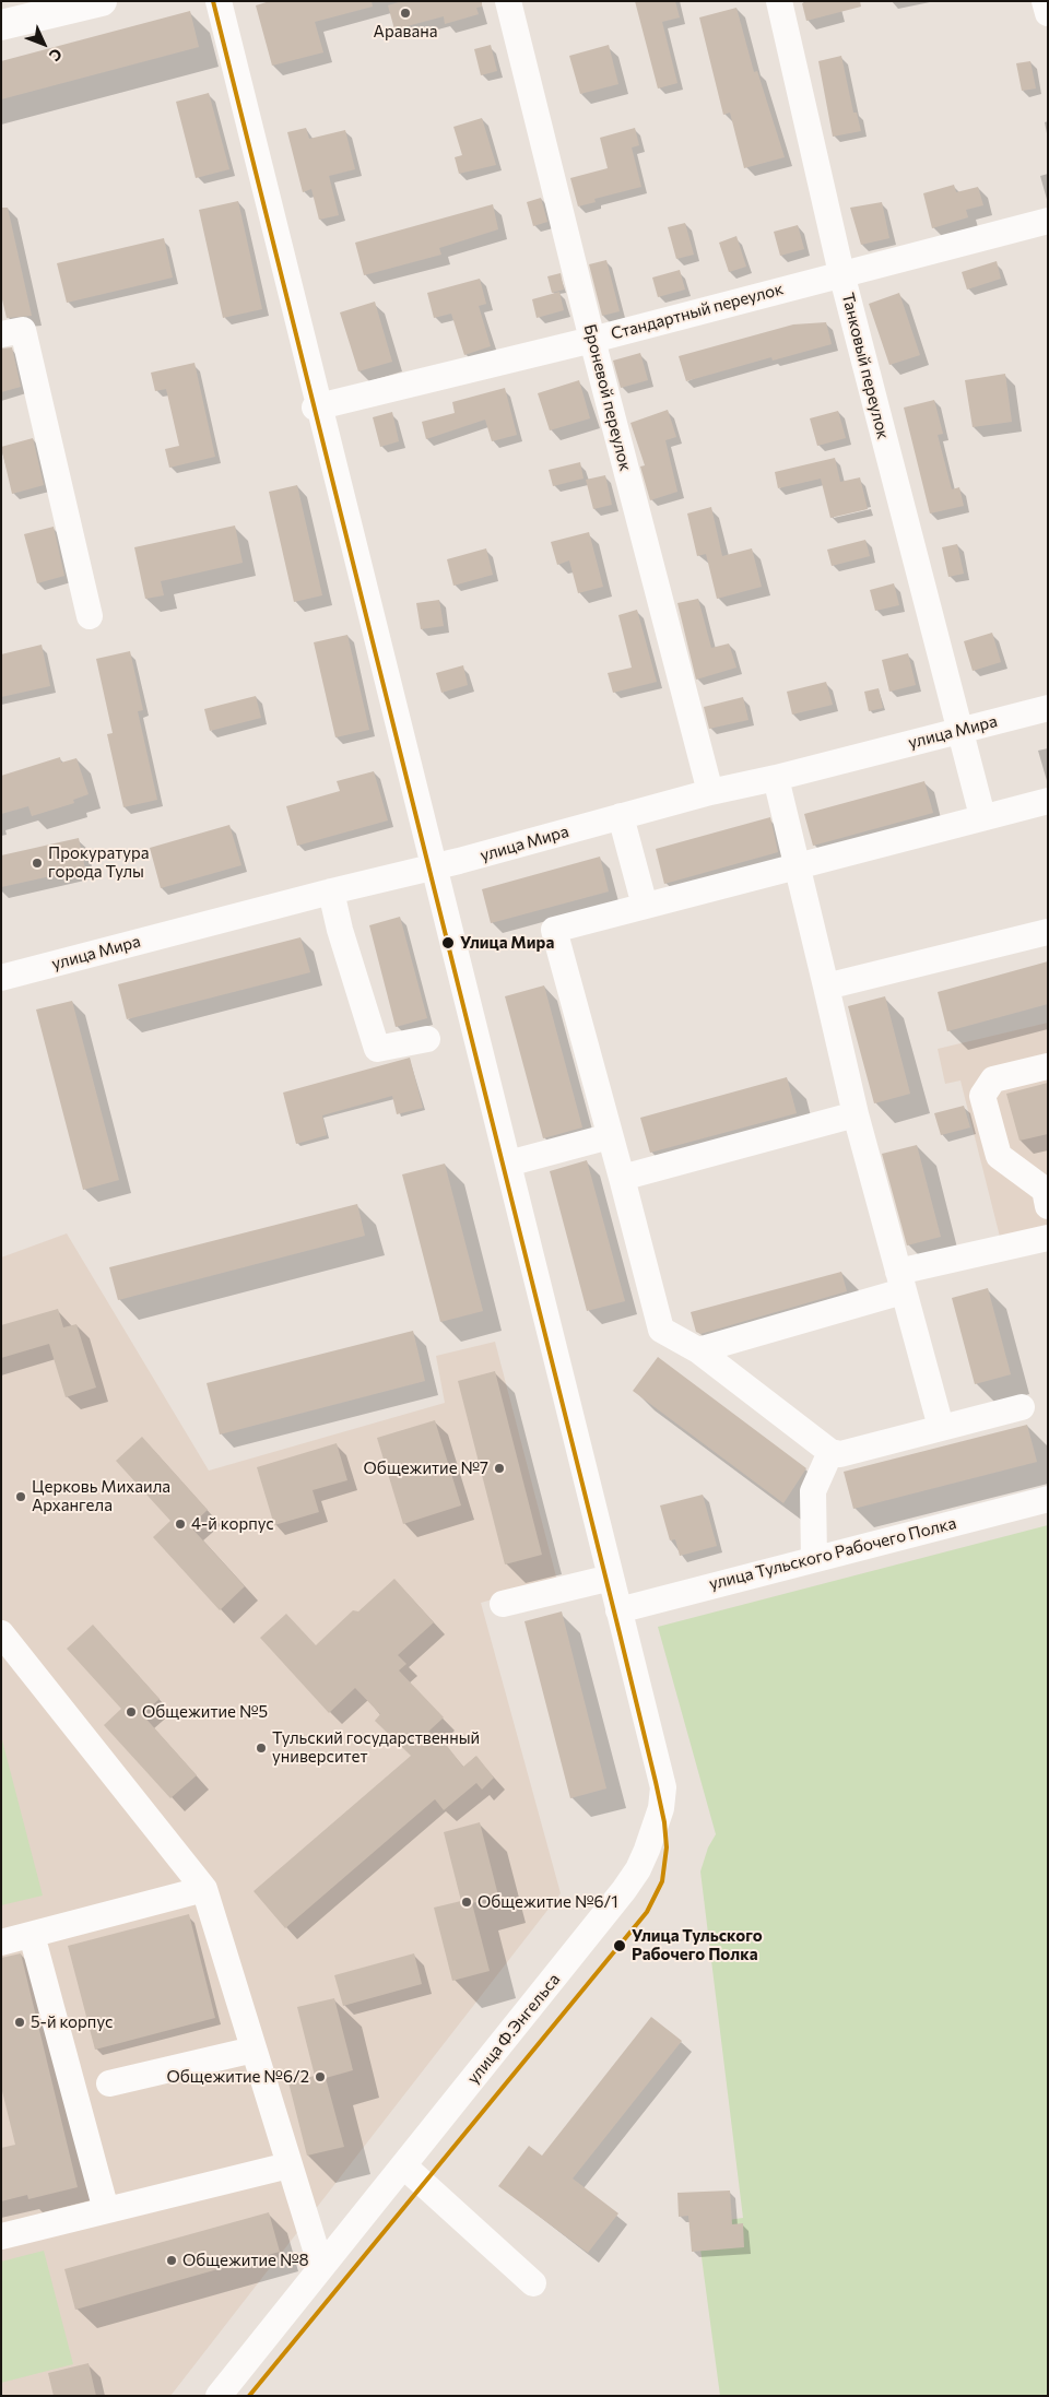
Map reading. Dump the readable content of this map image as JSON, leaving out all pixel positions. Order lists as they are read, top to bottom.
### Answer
{
  "streets": {
    "street": [
      "Стандартный переулок",
      "Танковый переулок",
      "Броневой переулок",
      "улица Мира",
      "улица Тульского Рабочего Полка",
      "улица Ф.Энгельса"
    ]
  },
  "crossings": [
    ["Стандартный переулок", "Танковый переулок"],
    ["Стандартный переулок", "Броневой переулок"],
    ["Стандартный переулок", "улица Ф.Энгельса"],
    ["Танковый переулок", "улица Мира"],
    ["Броневой переулок", "улица Мира"],
    ["улица Мира", "улица Ф.Энгельса"],
    ["улица Тульского Рабочего Полка", "улица Ф.Энгельса"]
  ],
  "places": [
    "Аравана",
    "Прокуратура города Тулы",
    "Улица Мира",
    "Общежитие №7",
    "Церковь Михаила Архангела",
    "4-й корпус",
    "Общежитие №5",
    "Тульский государственный университет",
    "Общежитие №6/1",
    "Улица Тульского Рабочего Полка",
    "5-й корпус",
    "Общежитие №6/2",
    "Общежитие №8"
  ],
  "north": "bottom right"
}
